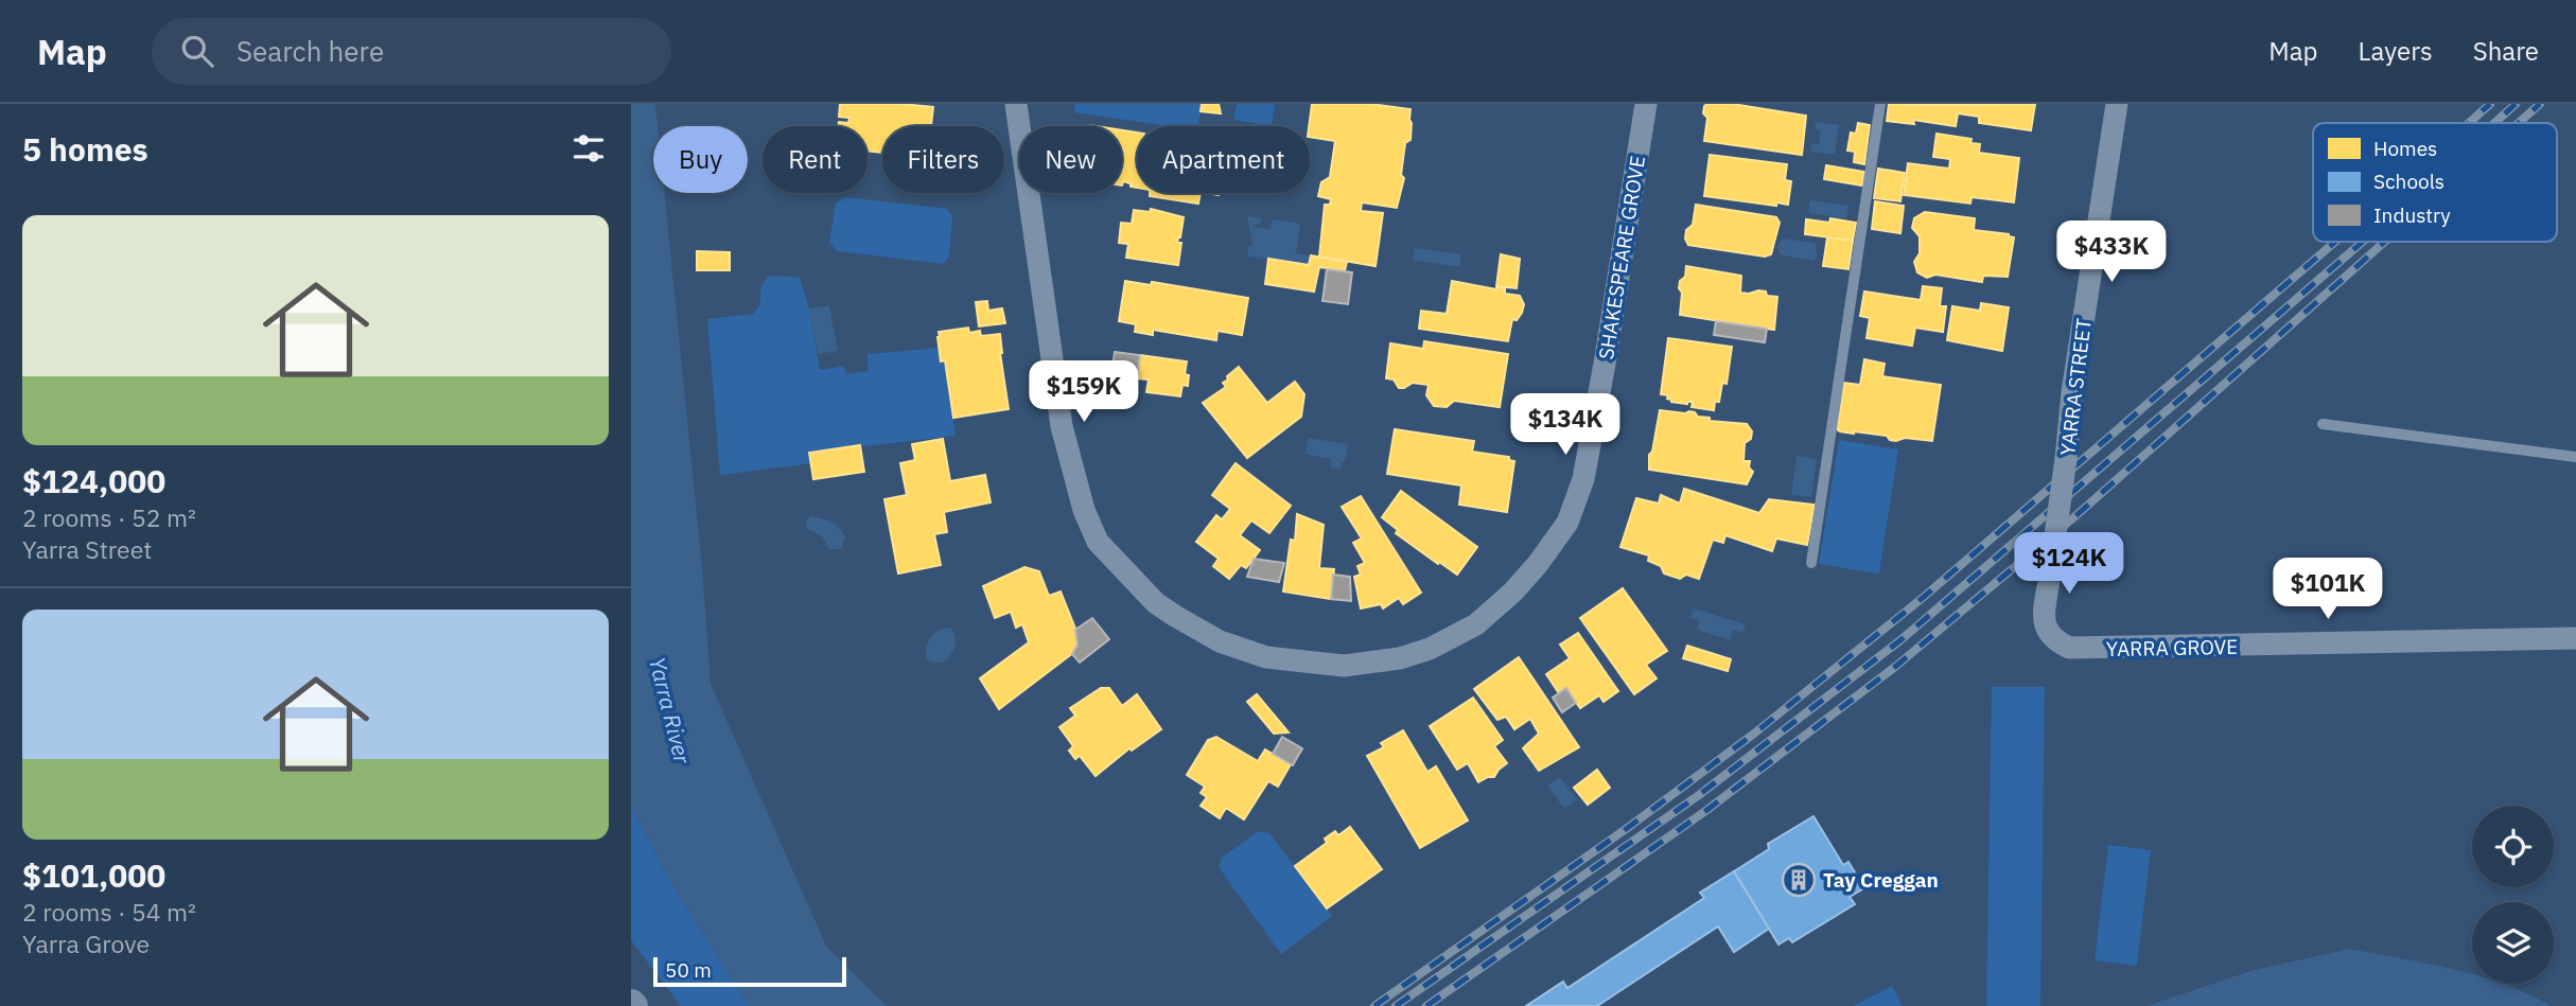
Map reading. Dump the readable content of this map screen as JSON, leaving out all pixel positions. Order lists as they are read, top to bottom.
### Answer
{
  "streets": {
    "street": ["SHAKESPEARE GROVE", "YARRA STREET", "YARRA GROVE"]
  },
  "crossings": [
    ["YARRA STREET", "YARRA GROVE"]
  ],
  "water": ["Yarra River"],
  "places": {
    "building": ["Tay Creggan"]
  },
  "legend": ["Homes", "Schools", "Industry"],
  "scale_bar": "50 m",
  "page": {
    "header": "Map",
    "search": "Search here",
    "nav": ["Map", "Layers", "Share"],
    "heading": "5 homes",
    "chip": [
      "Buy",
      "Rent",
      "Filters",
      "New",
      "Apartment"
    ],
    "list": [
      {
        "name": "$124,000",
        "note": "2 rooms · 52 m² · Yarra Street"
      },
      {
        "name": "$101,000",
        "note": "2 rooms · 54 m² · Yarra Grove"
      }
    ],
    "price": [
      "$433K",
      "$159K",
      "$134K",
      "$124K",
      "$101K"
    ],
    "scale": "50 m"
  }
}
